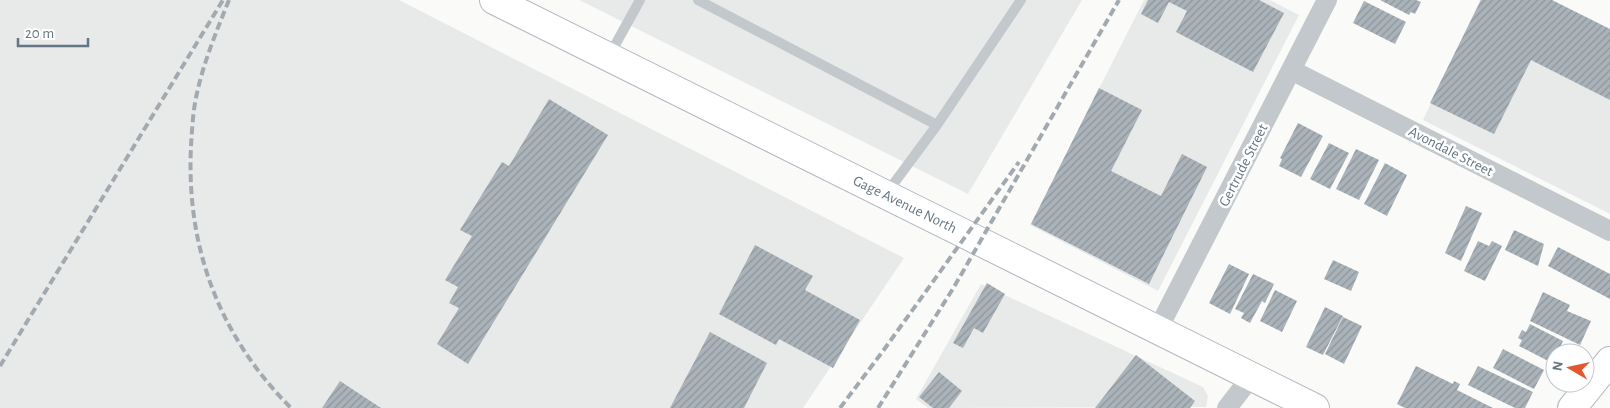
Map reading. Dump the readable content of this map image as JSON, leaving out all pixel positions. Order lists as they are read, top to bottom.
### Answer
{
  "streets": {
    "main road": ["Gage Avenue North"],
    "street": ["Avondale Street", "Gertrude Street"]
  },
  "crossings": [
    ["Avondale Street", "Gertrude Street"],
    ["Gertrude Street", "Gage Avenue North"]
  ],
  "scale_bar": "20 m",
  "north": "left"
}
